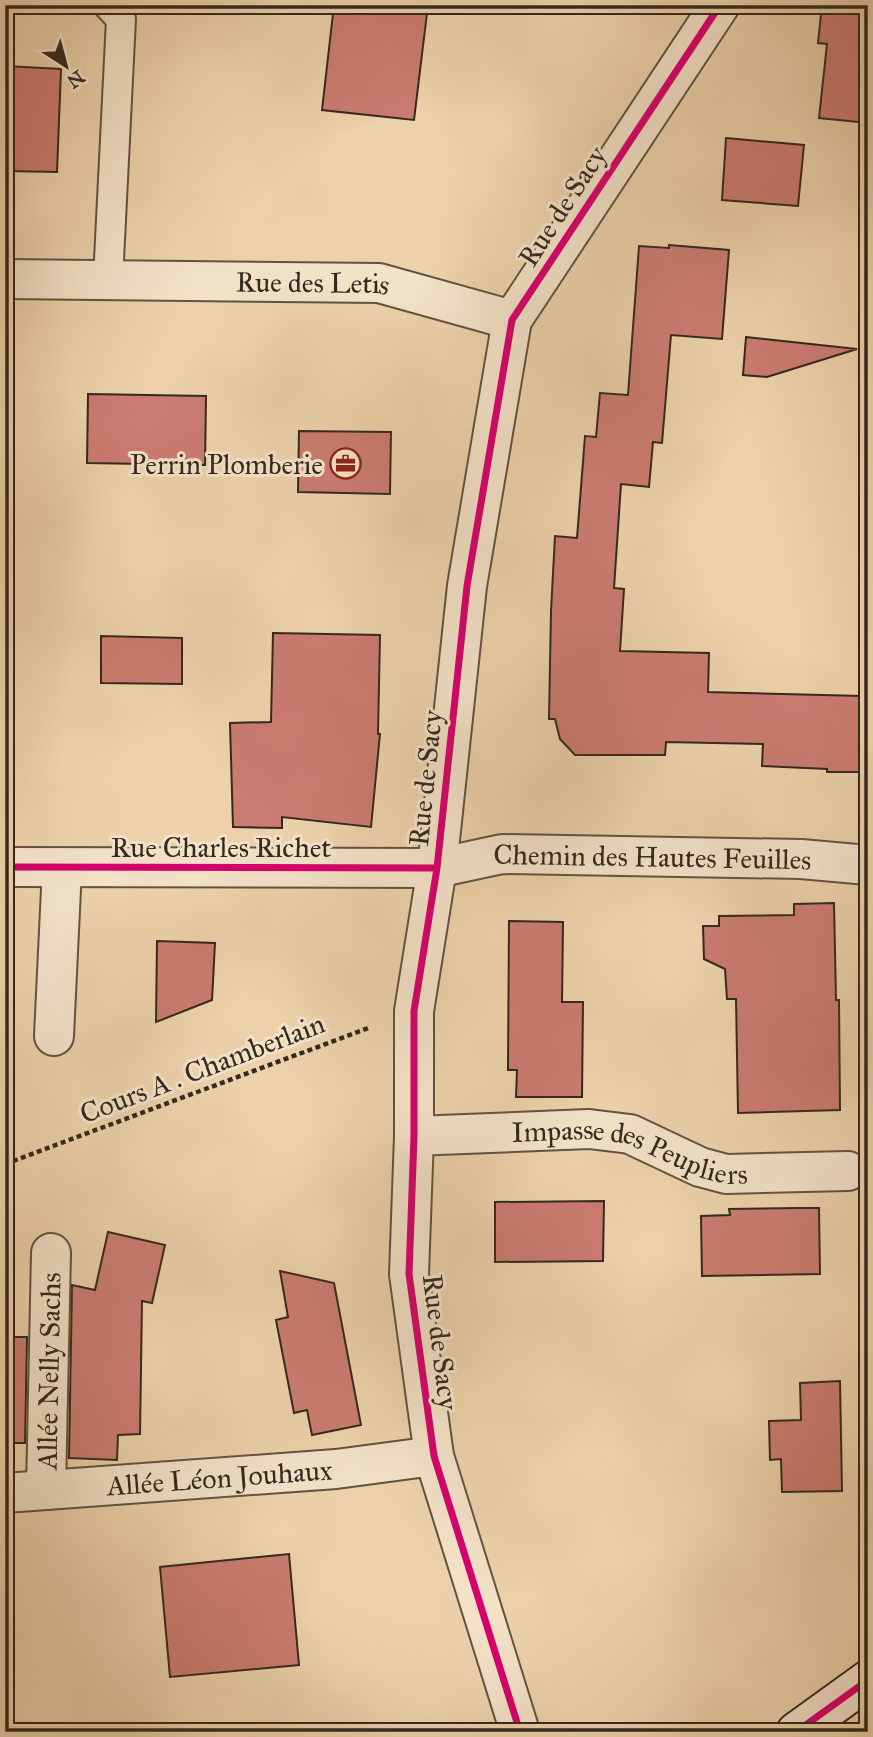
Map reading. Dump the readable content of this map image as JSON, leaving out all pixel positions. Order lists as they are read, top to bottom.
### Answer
{
  "streets": {
    "street": [
      "Rue de Sacy",
      "Rue des Letis",
      "Rue Charles Richet",
      "Chemin des Hautes Feuilles",
      "Impasse des Peupliers",
      "Allée Nelly Sachs",
      "Allée Léon Jouhaux"
    ],
    "path": ["Cours A . Chamberlain"]
  },
  "crossings": [
    ["Rue de Sacy", "Rue des Letis"],
    ["Rue de Sacy", "Rue Charles Richet"],
    ["Rue de Sacy", "Chemin des Hautes Feuilles"],
    ["Rue de Sacy", "Cours A . Chamberlain"],
    ["Rue de Sacy", "Impasse des Peupliers"],
    ["Rue de Sacy", "Allée Léon Jouhaux"],
    ["Rue Charles Richet", "Chemin des Hautes Feuilles"],
    ["Allée Nelly Sachs", "Allée Léon Jouhaux"]
  ],
  "places": {
    "office": ["Perrin Plomberie"]
  },
  "north": "bottom right"
}
